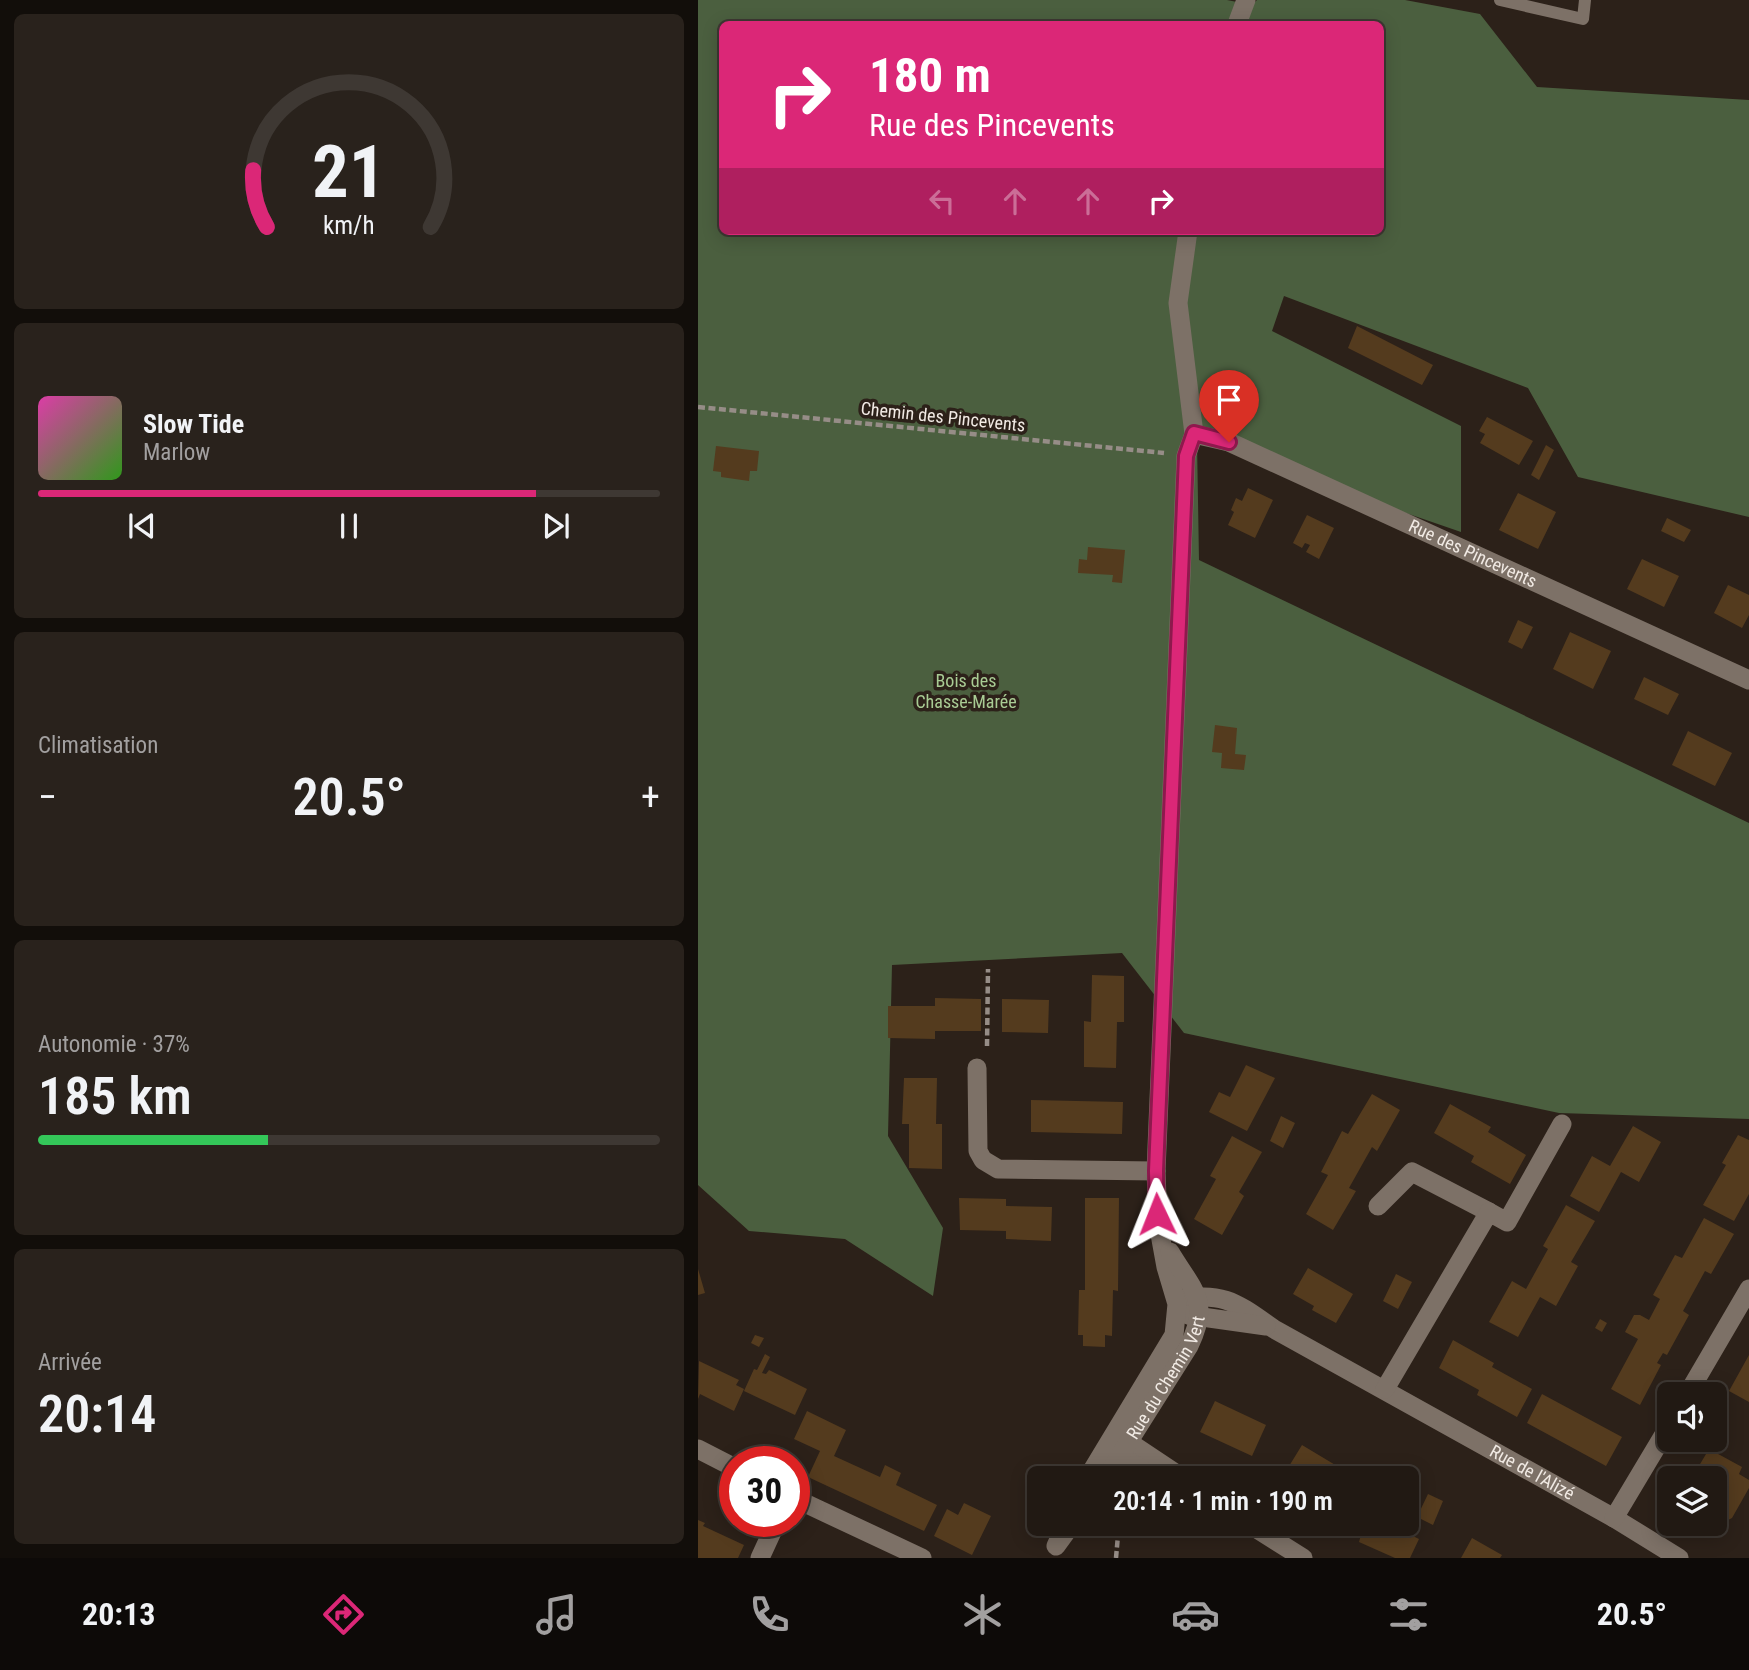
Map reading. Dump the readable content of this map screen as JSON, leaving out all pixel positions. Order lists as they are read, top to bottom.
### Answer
{
  "streets": {
    "street": ["Rue des Pincevents", "Rue du Chemin Vert", "Rue de l'Alizé"],
    "path": ["Chemin des Pincevents"]
  },
  "crossings": [
    ["Chemin des Pincevents", "Rue du Chemin Vert"],
    ["Rue des Pincevents", "Rue du Chemin Vert"],
    ["Rue du Chemin Vert", "Rue de l'Alizé"]
  ],
  "parks": ["Bois des Chasse-Marée"],
  "page": {
    "turn": ["180 m", "Rue des Pincevents"],
    "song": ["Slow Tide", "Marlow"],
    "tile": [
      "Climatisation",
      ["Autonomie · 37%", "185 km"],
      ["Arrivée", "20:14"]
    ],
    "heat": ["−", "20.5°", "+"],
    "limit": "30",
    "trip": "20:14 · 1 min · 190 m",
    "tabs": ["20:13", "20.5°"],
    "gauge": ["21", "km/h"]
  }
}
